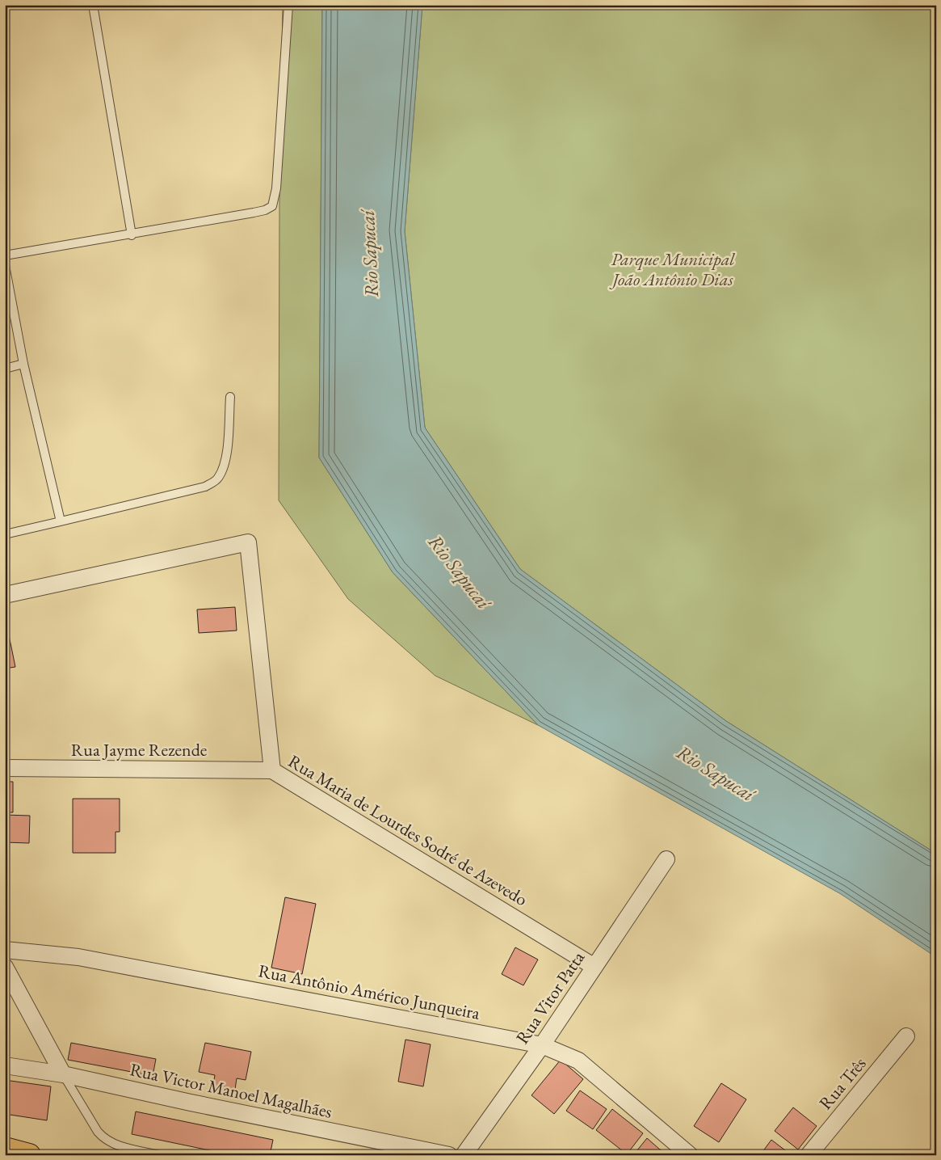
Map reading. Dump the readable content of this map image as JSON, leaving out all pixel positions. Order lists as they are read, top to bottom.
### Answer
{
  "streets": {
    "street": [
      "Rua Jayme Rezende",
      "Rua Maria de Lourdes Sodré de Azevedo",
      "Rua Antônio Américo Junqueira",
      "Rua Vitor Patta",
      "Rua Três",
      "Rua Victor Manoel Magalhães"
    ]
  },
  "crossings": [
    ["Rua Jayme Rezende", "Rua Maria de Lourdes Sodré de Azevedo"],
    ["Rua Maria de Lourdes Sodré de Azevedo", "Rua Vitor Patta"],
    ["Rua Antônio Américo Junqueira", "Rua Vitor Patta"]
  ],
  "water": ["Rio Sapucaí"],
  "parks": ["Parque Municipal João Antônio Dias"]
}
